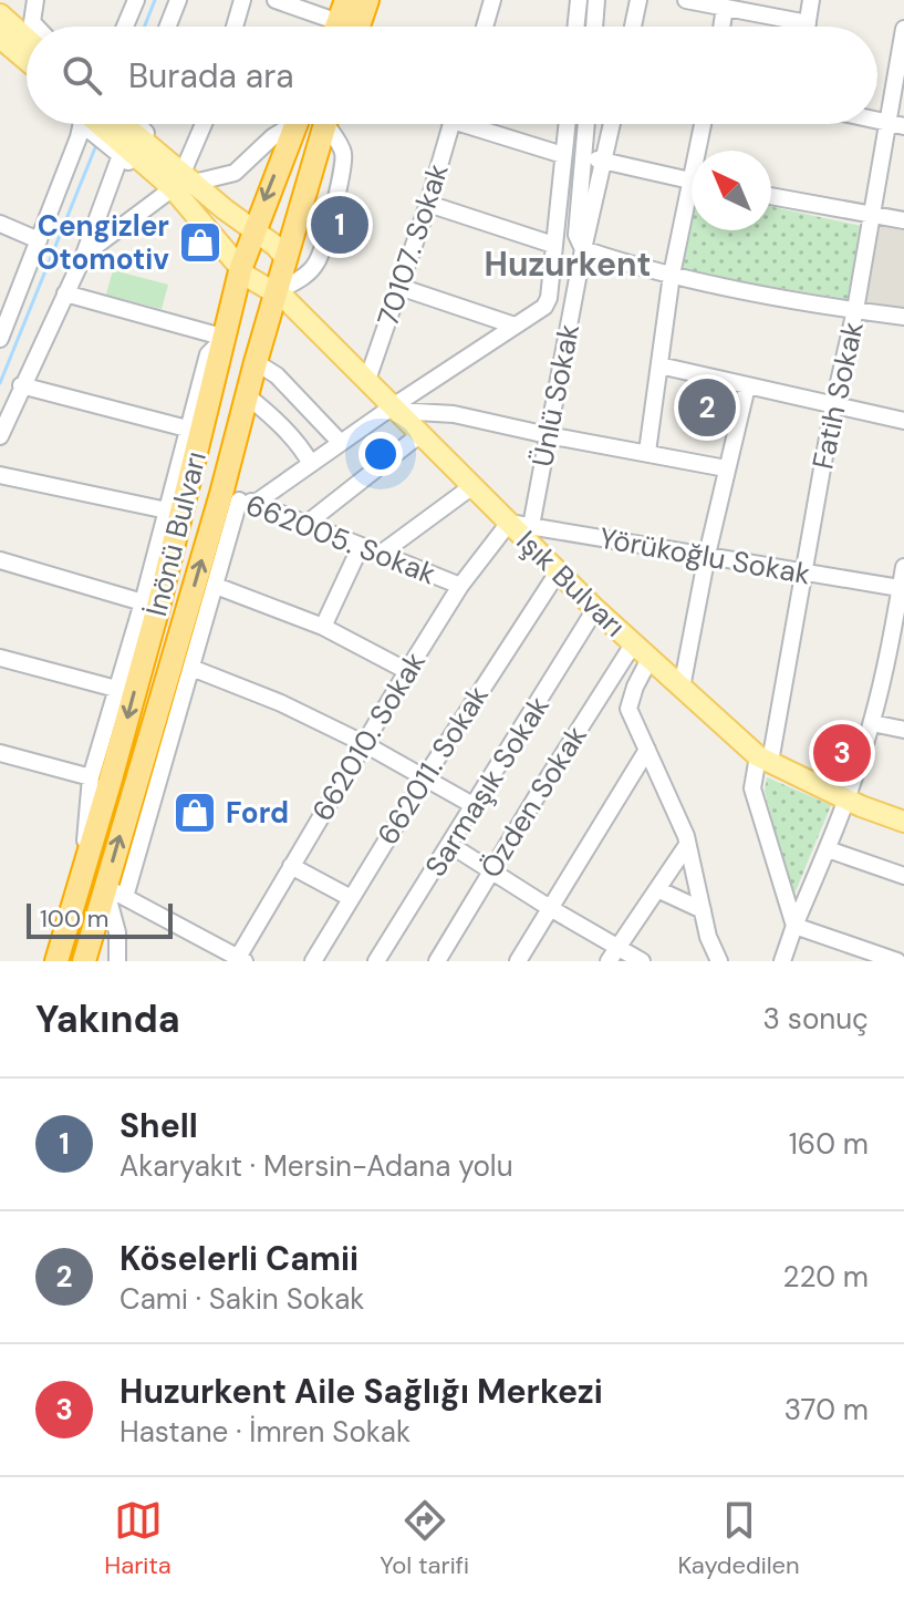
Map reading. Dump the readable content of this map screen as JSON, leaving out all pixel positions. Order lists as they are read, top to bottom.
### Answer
{
  "streets": {
    "highway": ["İnönü Bulvarı"],
    "main road": ["Işık Bulvarı"],
    "street": [
      "70107. Sokak",
      "Ünlü Sokak",
      "Fatih Sokak",
      "662005. Sokak",
      "Yörükoğlu Sokak",
      "662010. Sokak",
      "662011. Sokak",
      "Sarmaşık Sokak",
      "Özden Sokak"
    ]
  },
  "crossings": [
    ["70107. Sokak", "Işık Bulvarı"],
    ["Ünlü Sokak", "Yörükoğlu Sokak"],
    ["Fatih Sokak", "Yörükoğlu Sokak"],
    ["Fatih Sokak", "Işık Bulvarı"],
    ["İnönü Bulvarı", "662005. Sokak"],
    ["İnönü Bulvarı", "Işık Bulvarı"],
    ["662005. Sokak", "662010. Sokak"],
    ["Yörükoğlu Sokak", "Işık Bulvarı"],
    ["Yörükoğlu Sokak", "662010. Sokak"],
    ["Işık Bulvarı", "662010. Sokak"],
    ["Işık Bulvarı", "662011. Sokak"],
    ["Işık Bulvarı", "Sarmaşık Sokak"],
    ["Işık Bulvarı", "Özden Sokak"]
  ],
  "districts": ["Huzurkent"],
  "places": {
    "shop": ["Cengizler Otomotiv", "Ford"]
  },
  "scale_bar": "100 m",
  "north": "top left",
  "page": {
    "search": "Burada ara",
    "pins": ["1", "2", "3"],
    "scale": "100 m",
    "heading": ["Yakında", "3 sonuç"],
    "list": [
      {
        "mark": "1",
        "name": "Shell",
        "note": "Akaryakıt · Mersin-Adana yolu",
        "value": "160 m"
      },
      {
        "mark": "2",
        "name": "Köselerli Camii",
        "note": "Cami · Sakin Sokak",
        "value": "220 m"
      },
      {
        "mark": "3",
        "name": "Huzurkent Aile Sağlığı Merkezi",
        "note": "Hastane · İmren Sokak",
        "value": "370 m"
      }
    ],
    "nav": ["Harita", "Yol tarifi", "Kaydedilen"]
  }
}
